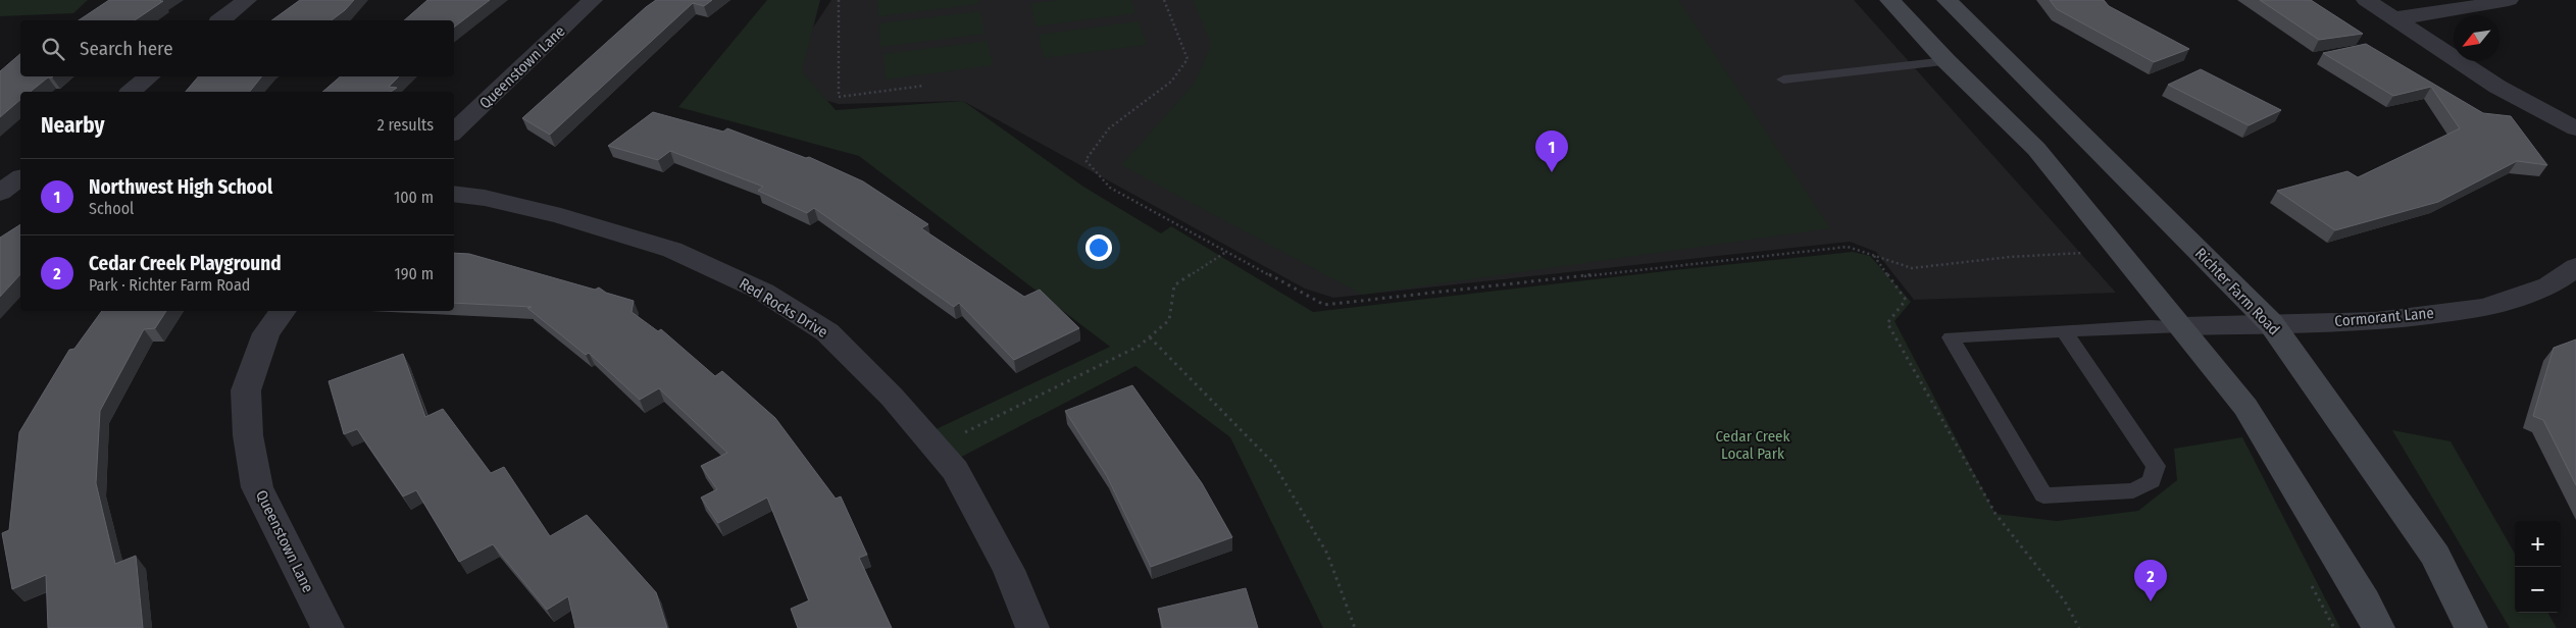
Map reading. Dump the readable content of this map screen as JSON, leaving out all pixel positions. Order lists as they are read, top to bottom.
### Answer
{
  "streets": {
    "main road": ["Richter Farm Road"],
    "street": ["Queenstown Lane", "Red Rocks Drive", "Cormorant Lane"]
  },
  "crossings": [
    ["Richter Farm Road", "Cormorant Lane"]
  ],
  "parks": ["Cedar Creek Local Park"],
  "north": "bottom left",
  "page": {
    "search": "Search here",
    "heading": ["Nearby", "2 results"],
    "pins": ["1", "2"],
    "list": [
      {
        "mark": "1",
        "name": "Northwest High School",
        "note": "School",
        "value": "100 m"
      },
      {
        "mark": "2",
        "name": "Cedar Creek Playground",
        "note": "Park · Richter Farm Road",
        "value": "190 m"
      }
    ],
    "map_buttons": ["+", "−"]
  }
}
